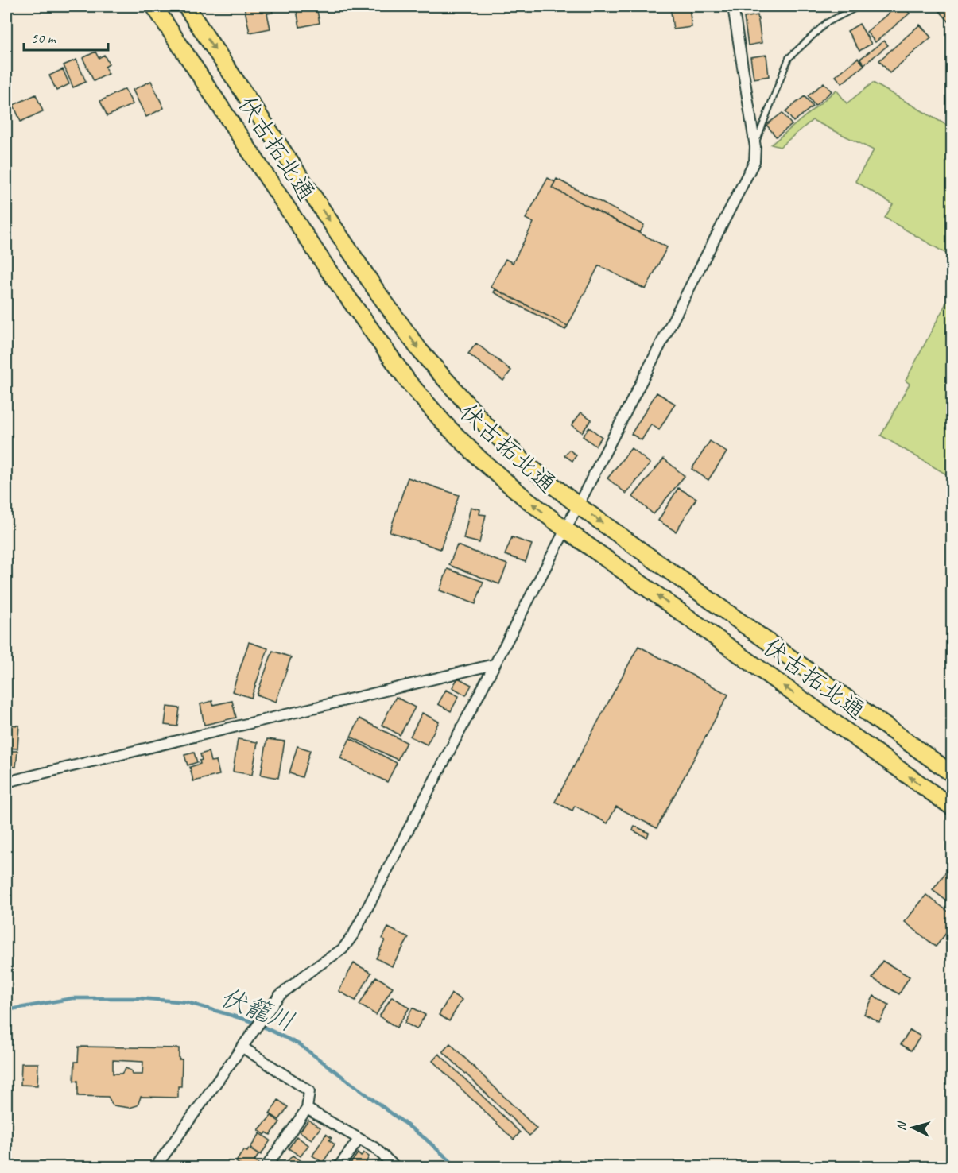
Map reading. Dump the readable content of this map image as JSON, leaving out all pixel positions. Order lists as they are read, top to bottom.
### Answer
{
  "streets": {
    "main road": ["伏古拓北通"]
  },
  "water": ["伏籠川"],
  "scale_bar": "50 m",
  "north": "left"
}
